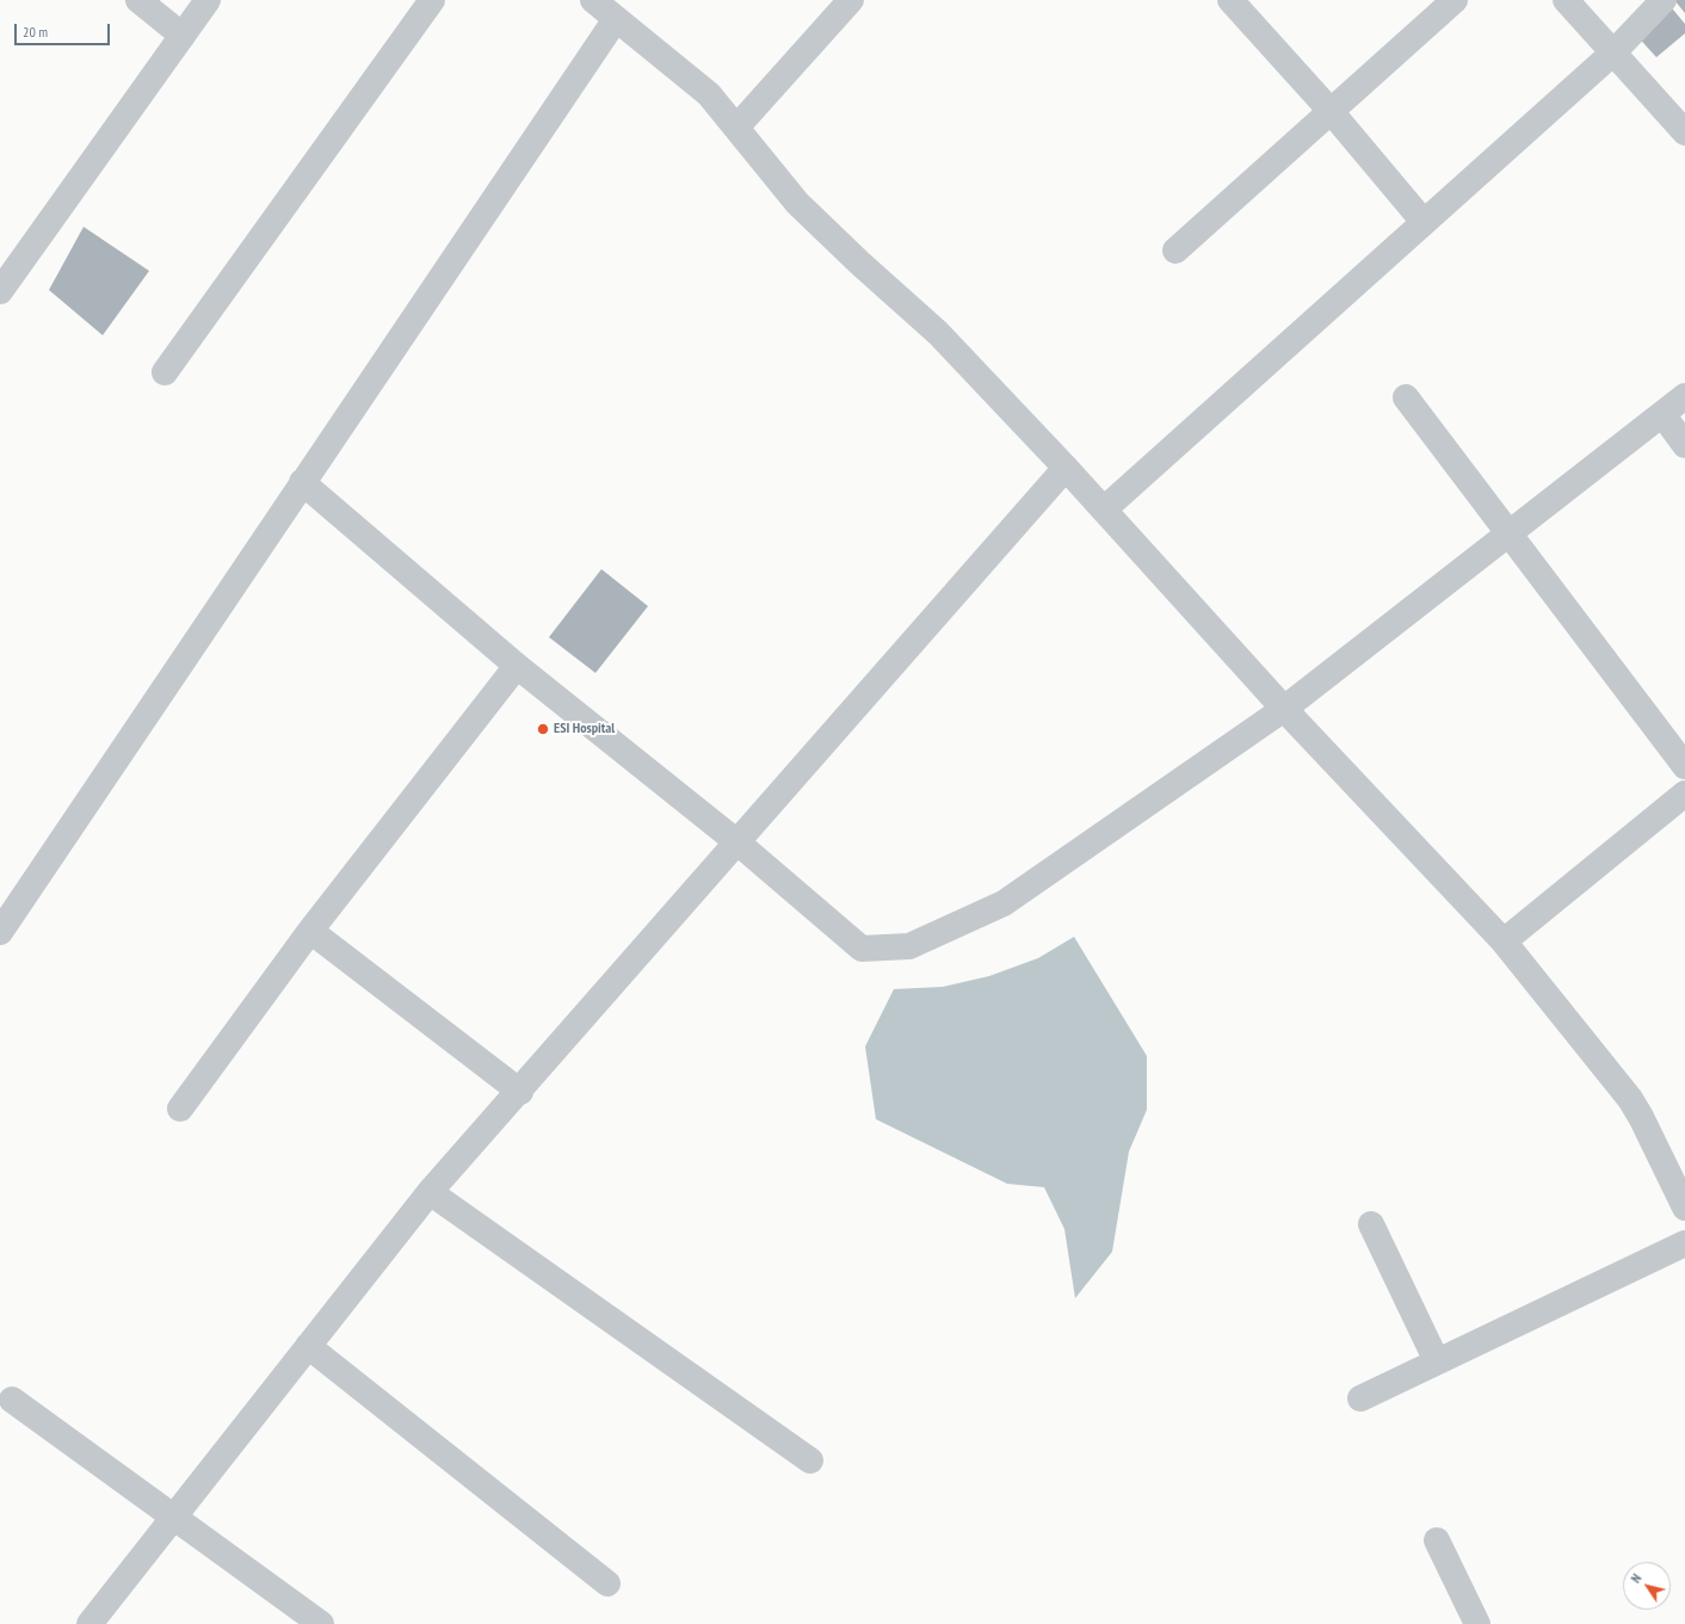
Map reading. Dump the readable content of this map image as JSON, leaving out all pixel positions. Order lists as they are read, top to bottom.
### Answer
{
  "places": ["ESI Hospital"],
  "scale_bar": "20 m",
  "north": "top left"
}
